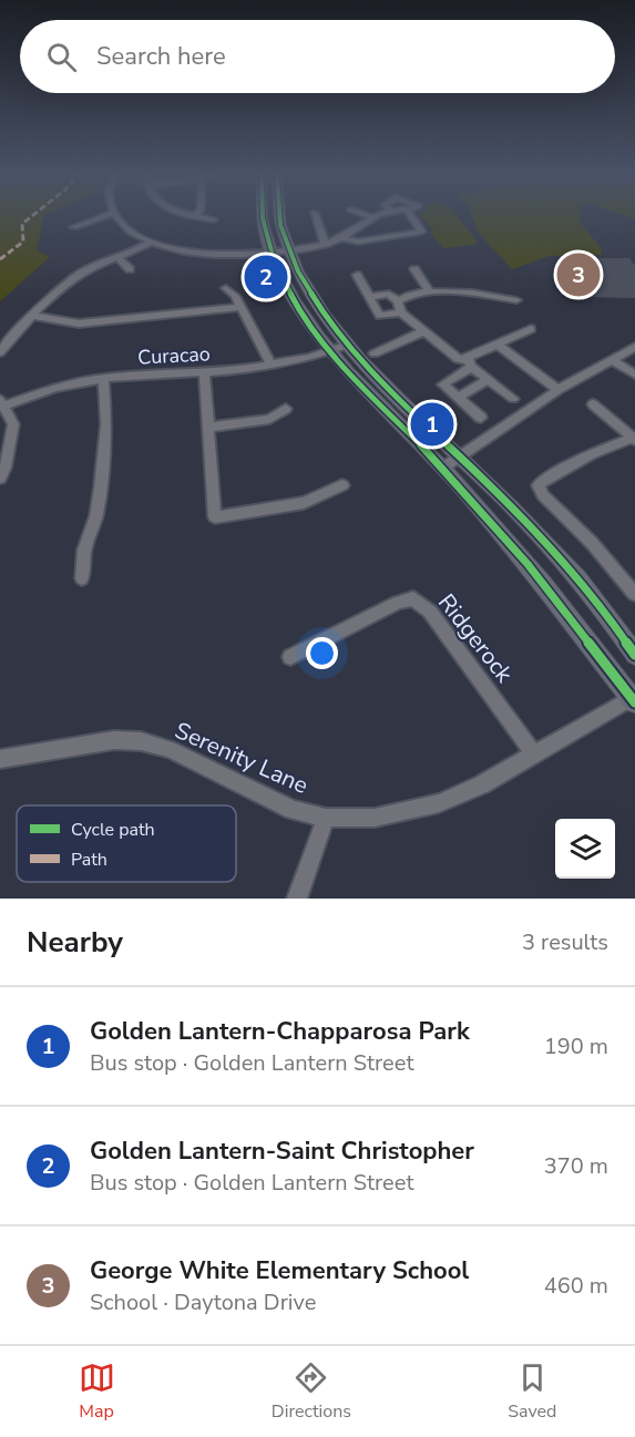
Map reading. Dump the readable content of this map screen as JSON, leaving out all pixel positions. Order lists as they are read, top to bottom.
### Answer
{
  "streets": {
    "street": ["Curacao", "Ridgerock", "Serenity Lane"]
  },
  "crossings": [
    ["Ridgerock", "Serenity Lane"]
  ],
  "legend": ["Cycle path", "Path"],
  "page": {
    "search": "Search here",
    "pins": ["3", "2", "1"],
    "heading": ["Nearby", "3 results"],
    "list": [
      {
        "mark": "1",
        "name": "Golden Lantern-Chapparosa Park",
        "note": "Bus stop · Golden Lantern Street",
        "value": "190 m"
      },
      {
        "mark": "2",
        "name": "Golden Lantern-Saint Christopher",
        "note": "Bus stop · Golden Lantern Street",
        "value": "370 m"
      },
      {
        "mark": "3",
        "name": "George White Elementary School",
        "note": "School · Daytona Drive",
        "value": "460 m"
      }
    ],
    "nav": ["Map", "Directions", "Saved"]
  }
}
